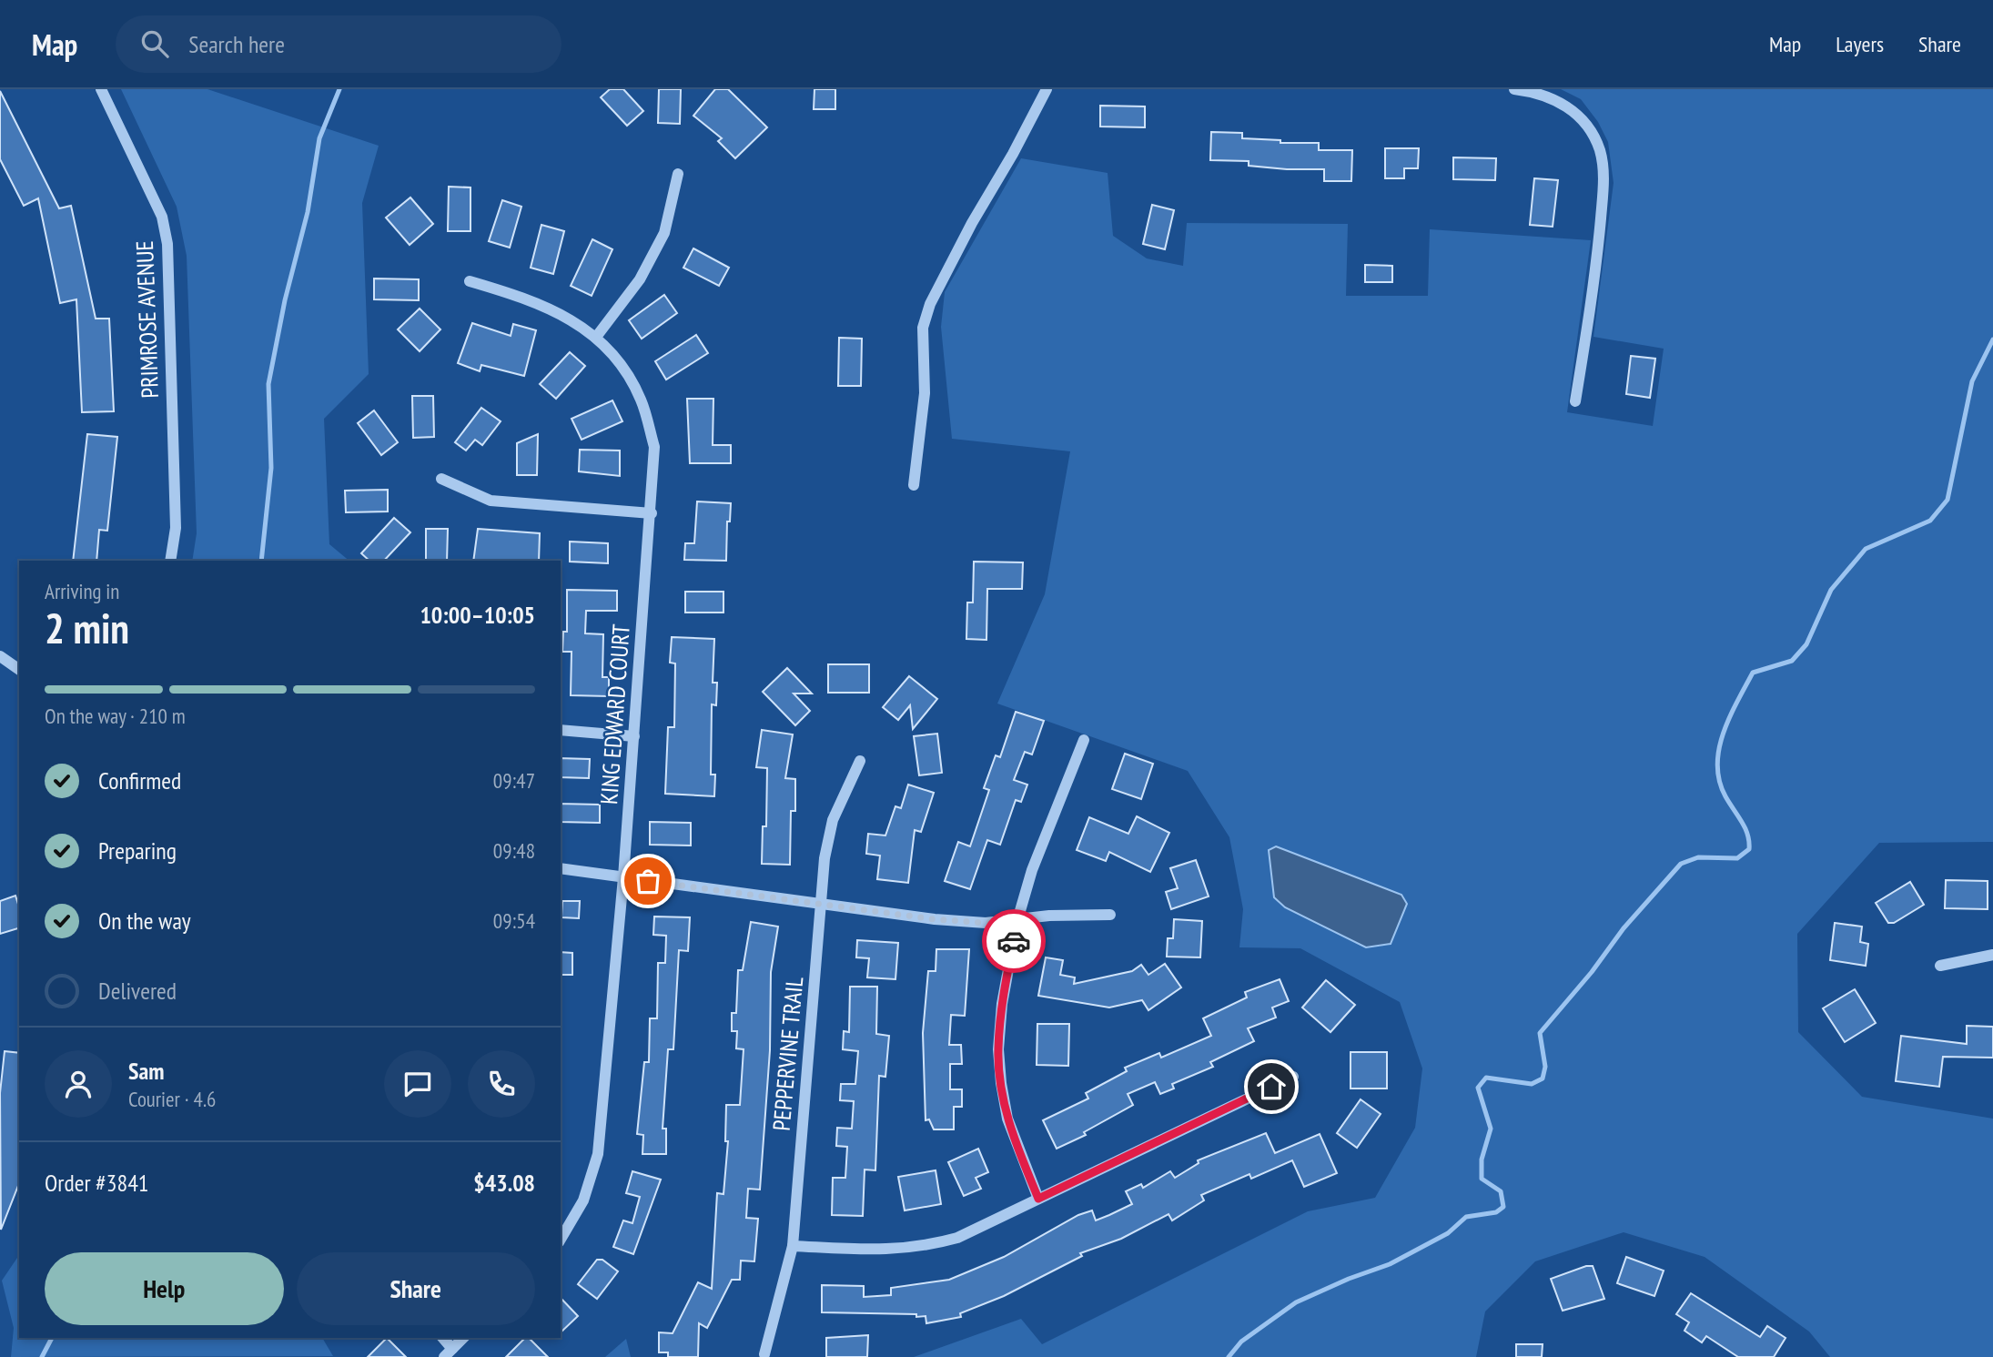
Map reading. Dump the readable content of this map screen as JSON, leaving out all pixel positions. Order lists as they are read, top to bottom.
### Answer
{
  "streets": {
    "street": ["PRIMROSE AVENUE", "KING EDWARD COURT", "PEPPERVINE TRAIL"]
  },
  "page": {
    "header": "Map",
    "search": "Search here",
    "nav": ["Map", "Layers", "Share"],
    "heading": ["2 min", "Arriving in", "10:00–10:05"],
    "panel": [
      "Sam",
      "Courier · 4.6",
      "Order #3841",
      "$43.08"
    ],
    "bar": "On the way · 210 m",
    "list": [
      ["Confirmed", "09:47"],
      ["Preparing", "09:48"],
      ["On the way", "09:54"],
      "Delivered"
    ],
    "buttons": ["Help", "Share"]
  }
}
